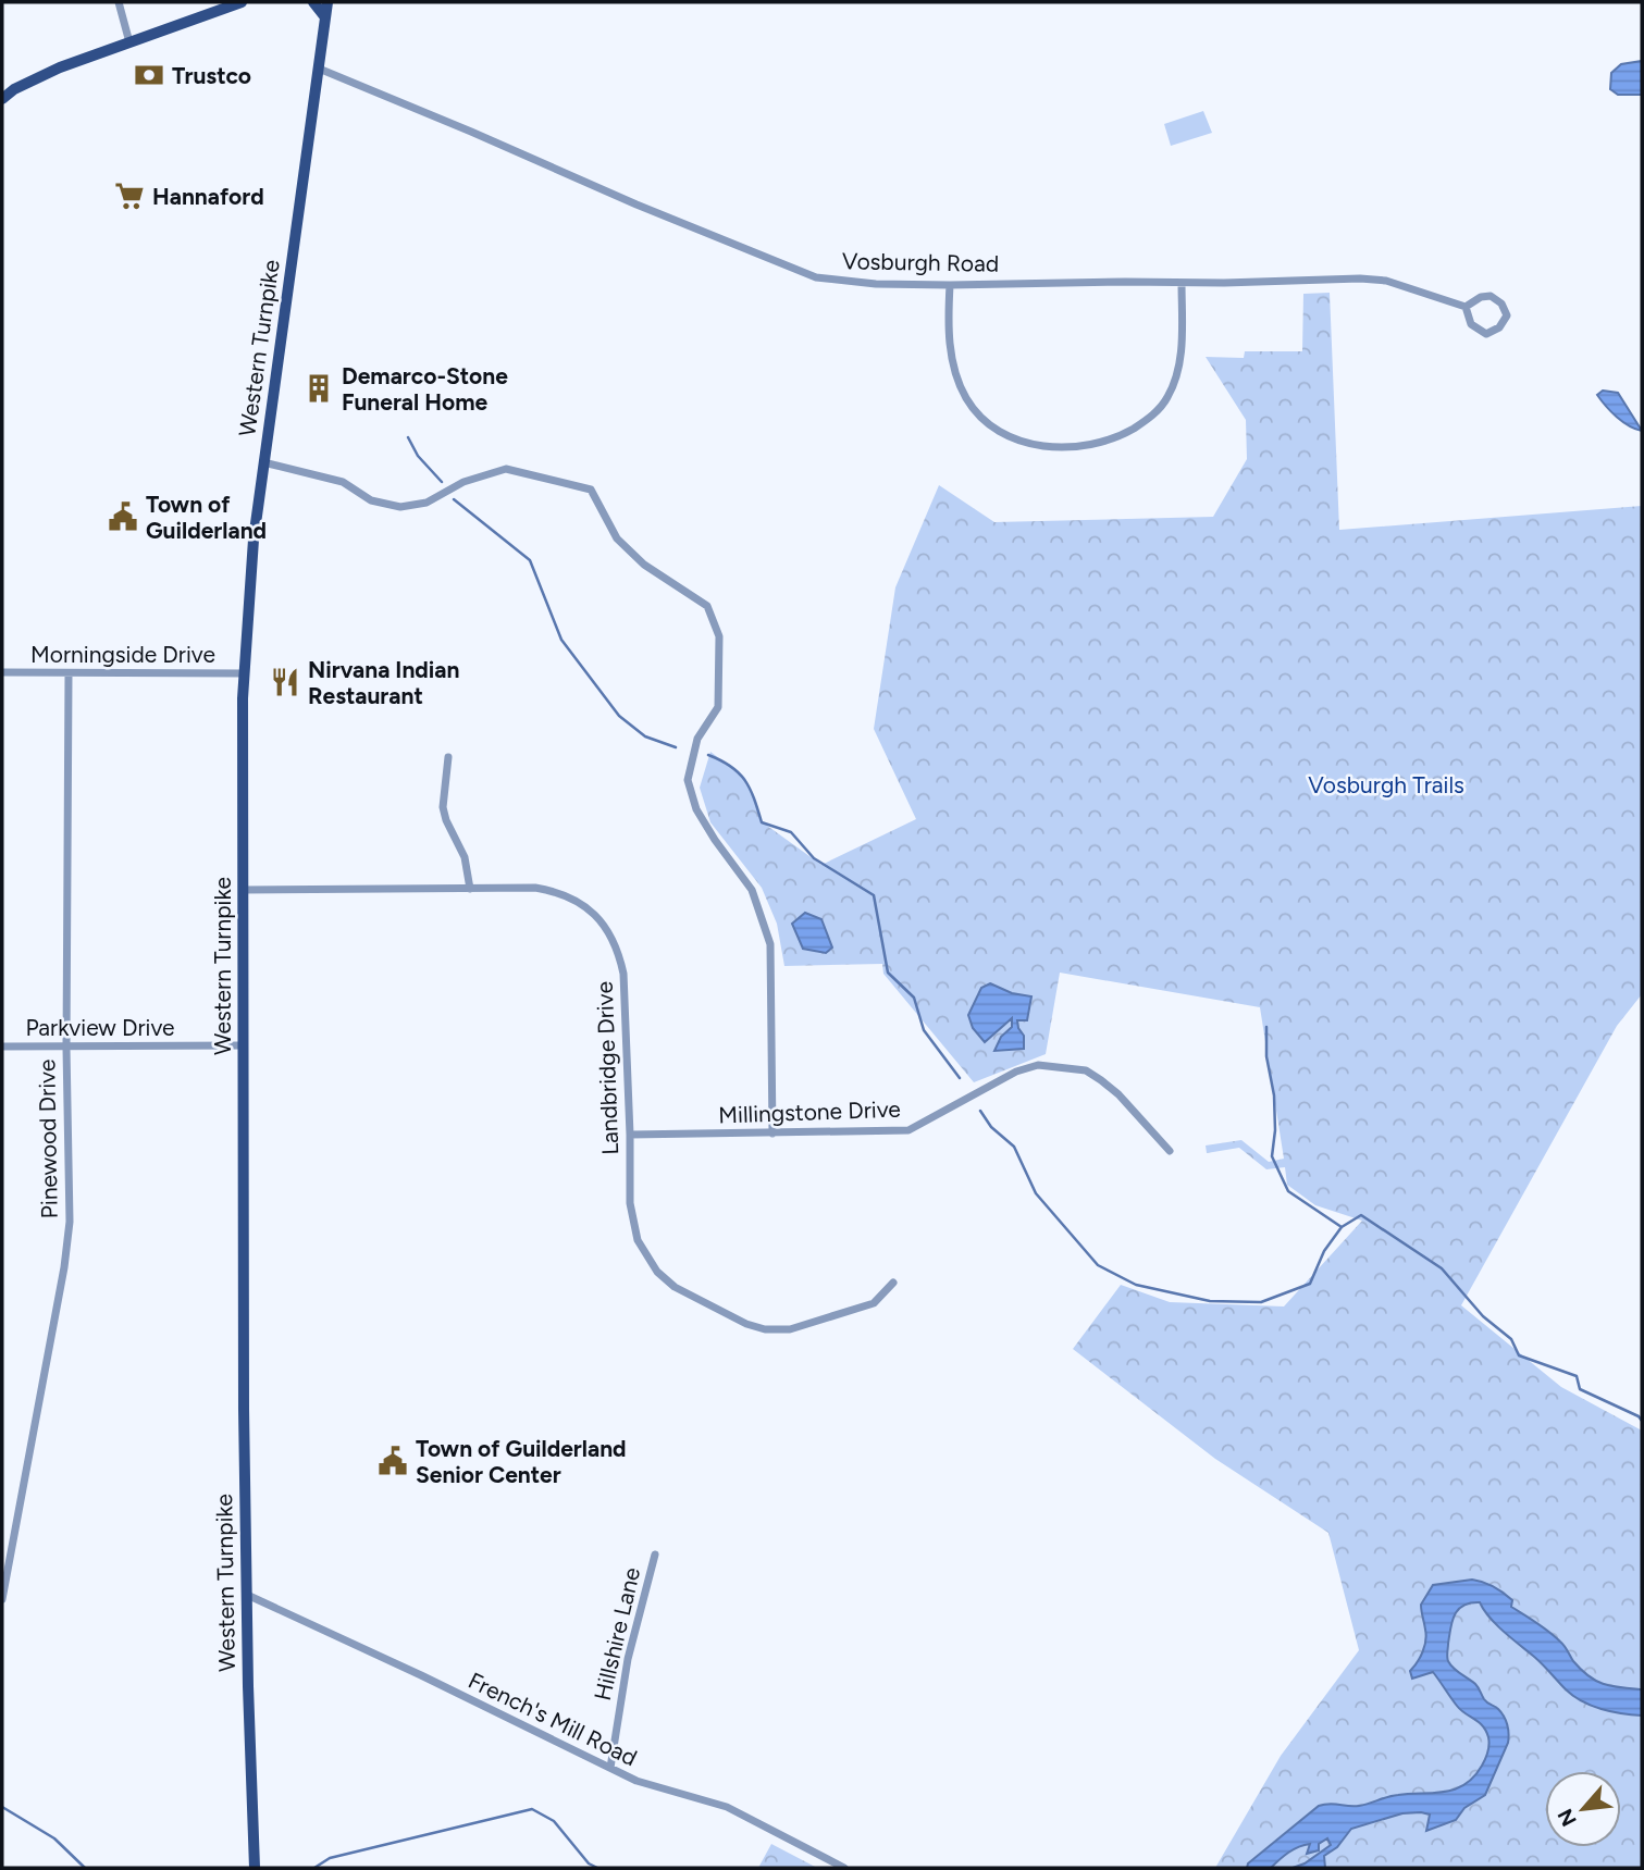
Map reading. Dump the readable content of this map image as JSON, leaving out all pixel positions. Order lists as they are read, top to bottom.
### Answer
{
  "streets": {
    "main road": ["Western Turnpike"],
    "street": [
      "Vosburgh Road",
      "Morningside Drive",
      "Parkview Drive",
      "Landbridge Drive",
      "Millingstone Drive",
      "Pinewood Drive",
      "Hillshire Lane",
      "French's Mill Road"
    ]
  },
  "crossings": [
    ["Vosburgh Road", "Western Turnpike"],
    ["Western Turnpike", "Morningside Drive"],
    ["Western Turnpike", "Parkview Drive"],
    ["Western Turnpike", "Landbridge Drive"],
    ["Western Turnpike", "French's Mill Road"],
    ["Morningside Drive", "Pinewood Drive"],
    ["Parkview Drive", "Pinewood Drive"],
    ["Landbridge Drive", "Millingstone Drive"],
    ["Hillshire Lane", "French's Mill Road"]
  ],
  "parks": ["Vosburgh Trails"],
  "places": {
    "bank": ["Trustco"],
    "supermarket": ["Hannaford"],
    "building": ["Demarco-Stone Funeral Home"],
    "public building": ["Town of Guilderland", "Town of Guilderland Senior Center"],
    "restaurant": ["Nirvana Indian Restaurant"]
  },
  "north": "bottom left"
}
